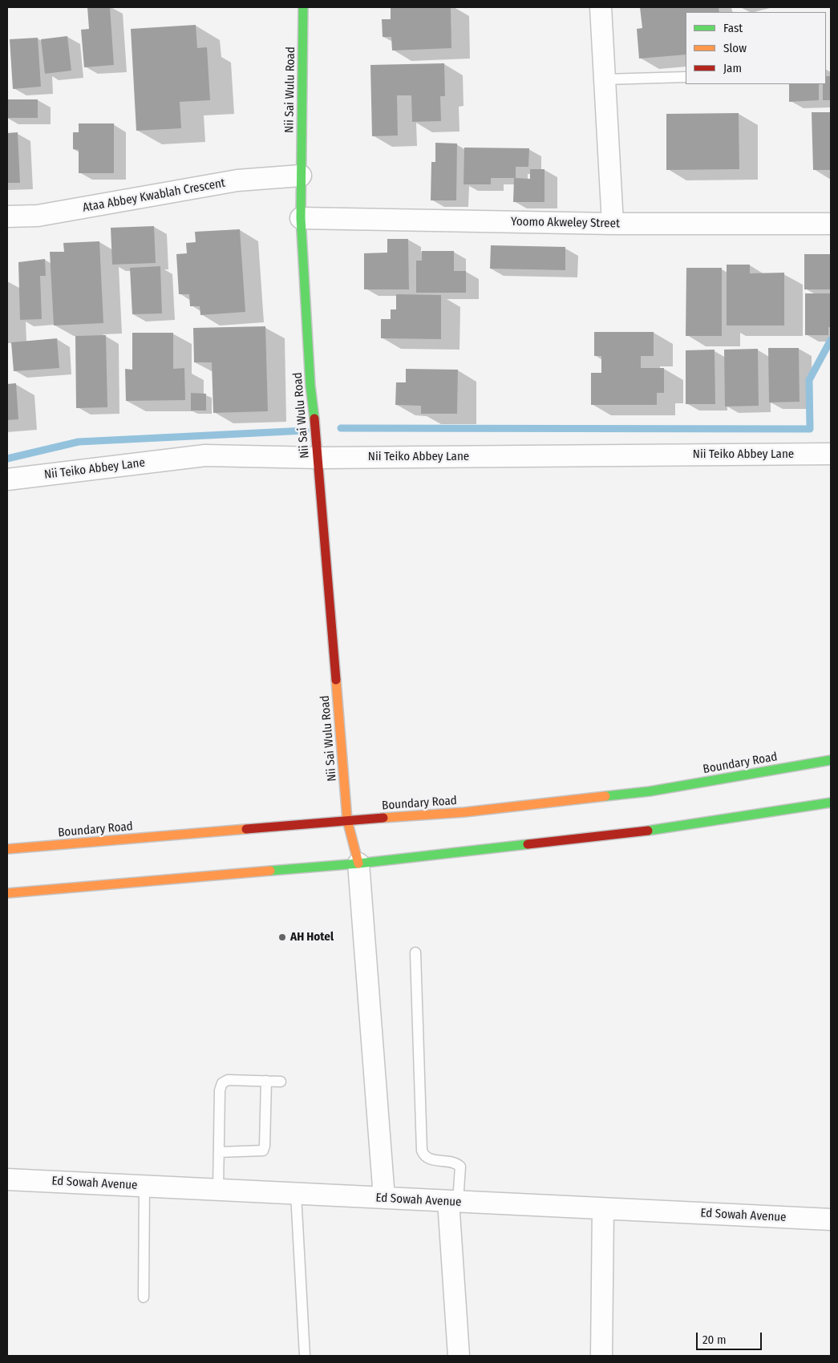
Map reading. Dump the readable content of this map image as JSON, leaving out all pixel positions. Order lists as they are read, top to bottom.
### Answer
{
  "streets": {
    "main road": ["Nii Sai Wulu Road", "Boundary Road"],
    "street": [
      "Ataa Abbey Kwablah Crescent",
      "Yoomo Akweley Street",
      "Nii Teiko Abbey Lane",
      "Ed Sowah Avenue"
    ]
  },
  "crossings": [
    ["Nii Sai Wulu Road", "Ataa Abbey Kwablah Crescent"],
    ["Nii Sai Wulu Road", "Yoomo Akweley Street"],
    ["Nii Sai Wulu Road", "Nii Teiko Abbey Lane"],
    ["Nii Sai Wulu Road", "Boundary Road"]
  ],
  "places": ["AH Hotel"],
  "legend": ["Fast", "Slow", "Jam"],
  "scale_bar": "20 m"
}
